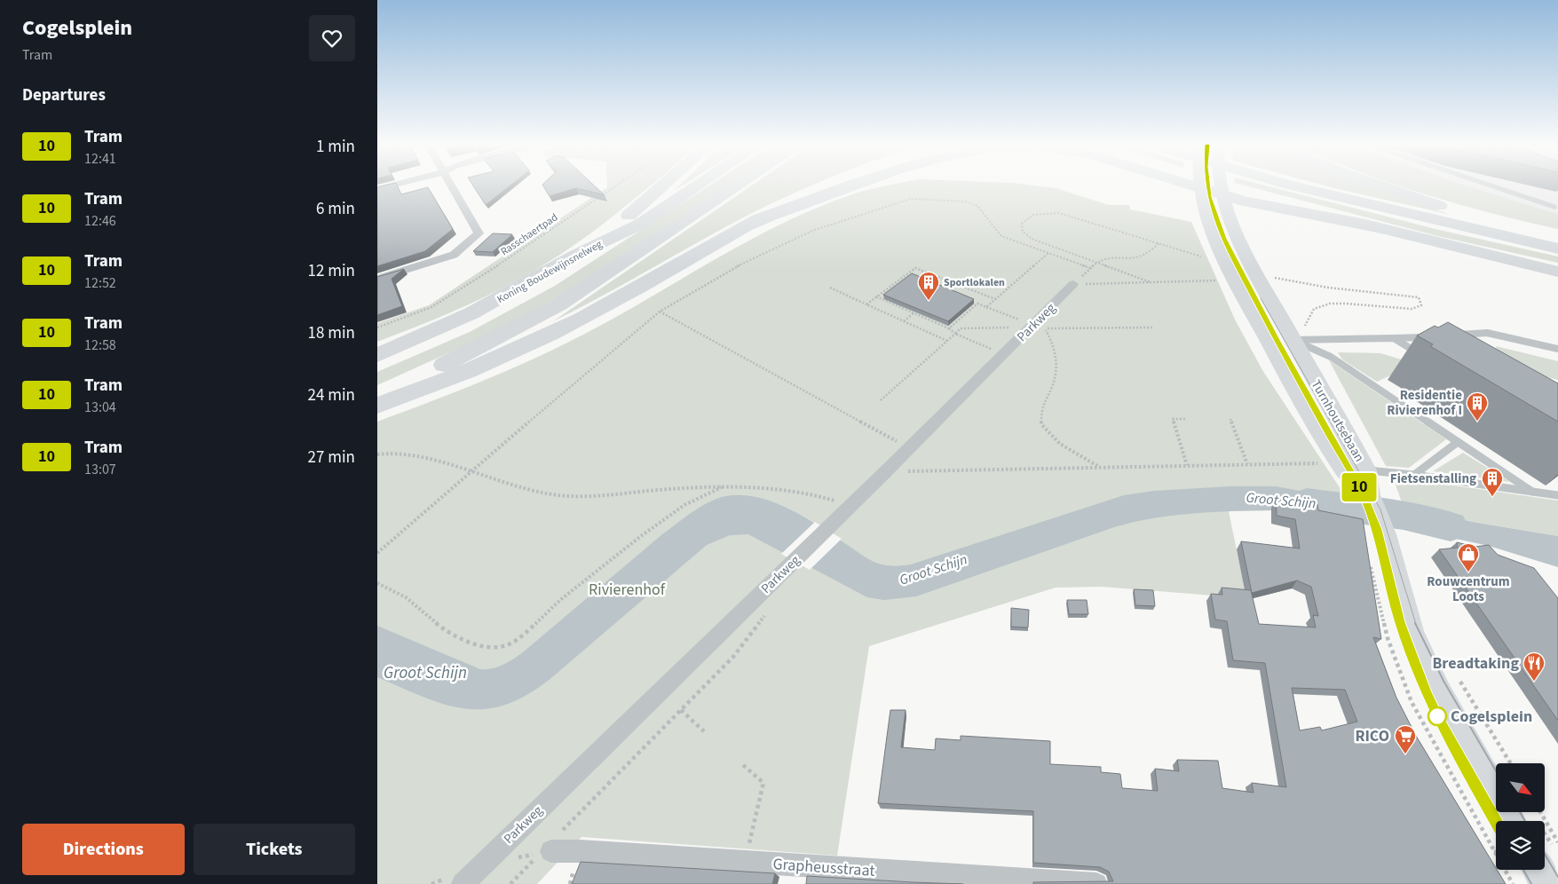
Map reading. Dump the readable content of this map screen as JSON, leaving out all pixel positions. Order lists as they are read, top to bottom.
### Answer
{
  "streets": {
    "highway": ["Koning Boudewijnsnelweg"],
    "main road": ["Turnhoutsebaan"],
    "street": ["Parkweg", "Grapheusstraat"],
    "path": ["Rasschaertpad"]
  },
  "water": ["Groot Schijn"],
  "parks": ["Rivierenhof"],
  "places": {
    "building": ["Sportlokalen", "Residentie Rivierenhof I", "Fietsenstalling"],
    "shop": ["Rouwcentrum Loots"],
    "restaurant": ["Breadtaking"],
    "other": ["Cogelsplein"],
    "supermarket": ["RICO"]
  },
  "lines": ["tram line 10"],
  "north": "bottom right",
  "page": {
    "heading": [
      ["Cogelsplein", "Tram"],
      "Departures"
    ],
    "on_map": "10",
    "list": [
      {
        "mark": "10",
        "name": "Tram",
        "note": "12:41",
        "value": "1 min"
      },
      {
        "mark": "10",
        "name": "Tram",
        "note": "12:46",
        "value": "6 min"
      },
      {
        "mark": "10",
        "name": "Tram",
        "note": "12:52",
        "value": "12 min"
      },
      {
        "mark": "10",
        "name": "Tram",
        "note": "12:58",
        "value": "18 min"
      },
      {
        "mark": "10",
        "name": "Tram",
        "note": "13:04",
        "value": "24 min"
      },
      {
        "mark": "10",
        "name": "Tram",
        "note": "13:07",
        "value": "27 min"
      }
    ],
    "buttons": ["Directions", "Tickets"]
  }
}
